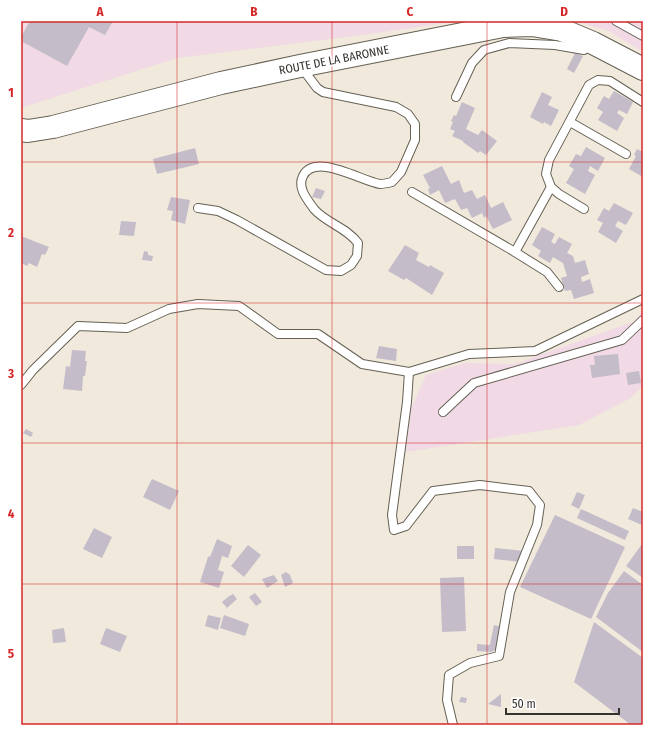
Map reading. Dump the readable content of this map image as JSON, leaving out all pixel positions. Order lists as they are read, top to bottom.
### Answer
{
  "streets": {
    "main road": ["ROUTE DE LA BARONNE"]
  },
  "scale_bar": "50 m",
  "grid": {
    "columns": [
      "A",
      "B",
      "C",
      "D"
    ],
    "rows": [
      "1",
      "2",
      "3",
      "4",
      "5"
    ]
  }
}
